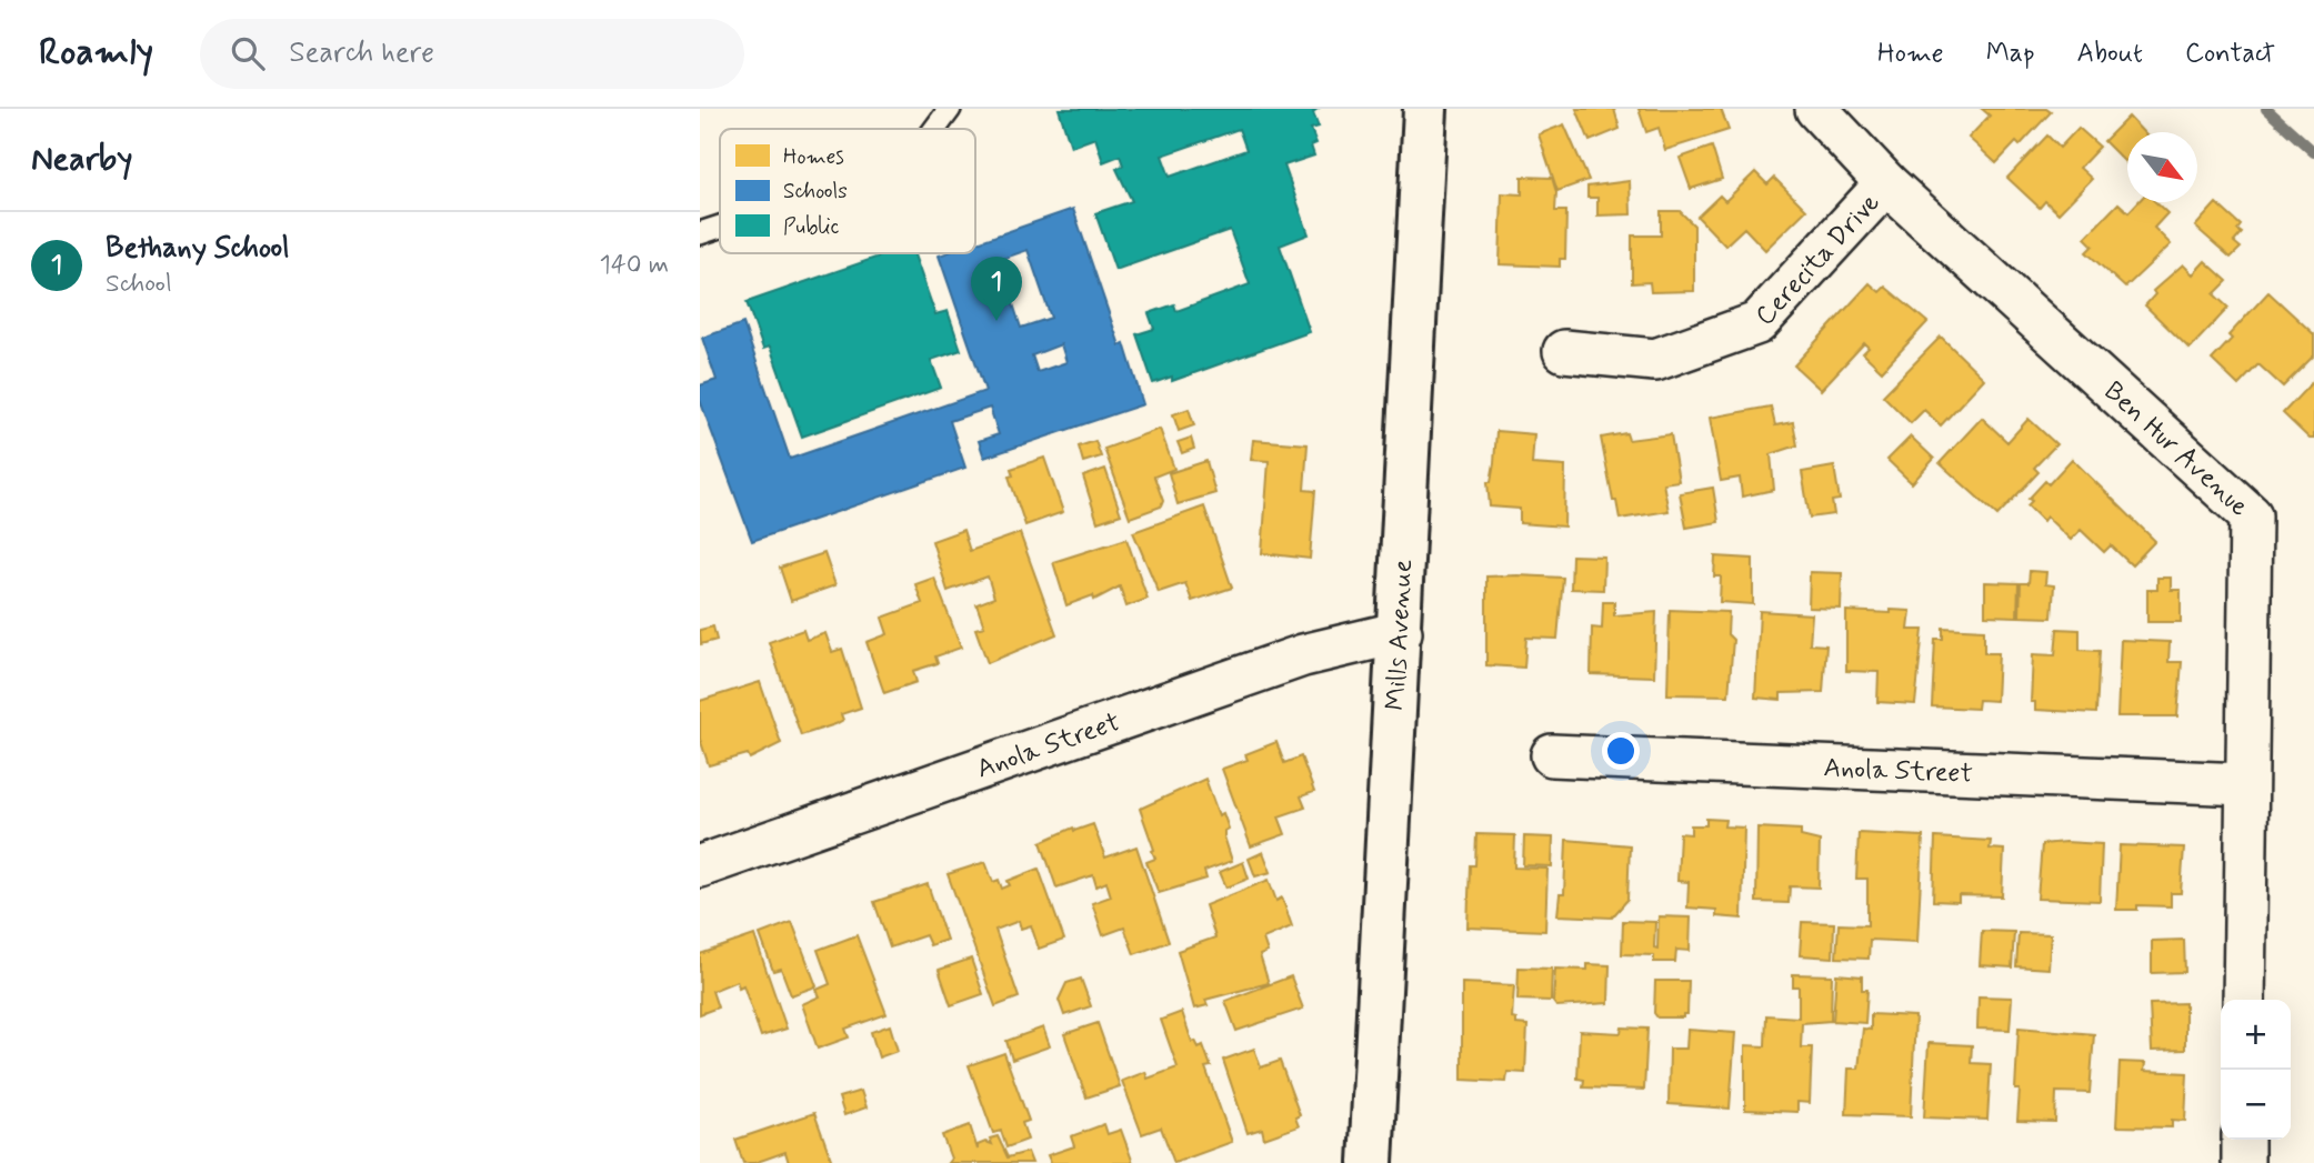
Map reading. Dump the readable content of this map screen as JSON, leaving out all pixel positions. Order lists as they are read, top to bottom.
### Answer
{
  "streets": {
    "main road": ["Mills Avenue"],
    "street": ["Cerecita Drive", "Ben Hur Avenue", "Anola Street"]
  },
  "crossings": [
    ["Cerecita Drive", "Ben Hur Avenue"],
    ["Ben Hur Avenue", "Anola Street"],
    ["Mills Avenue", "Anola Street"]
  ],
  "legend": ["Homes", "Schools", "Public"],
  "north": "bottom right",
  "page": {
    "header": "Roamly",
    "search": "Search here",
    "nav": [
      "Home",
      "Map",
      "About",
      "Contact"
    ],
    "heading": "Nearby",
    "list": [
      {
        "mark": "1",
        "name": "Bethany School",
        "note": "School",
        "value": "140 m"
      }
    ],
    "pins": "1",
    "map_buttons": ["+", "−"]
  }
}
